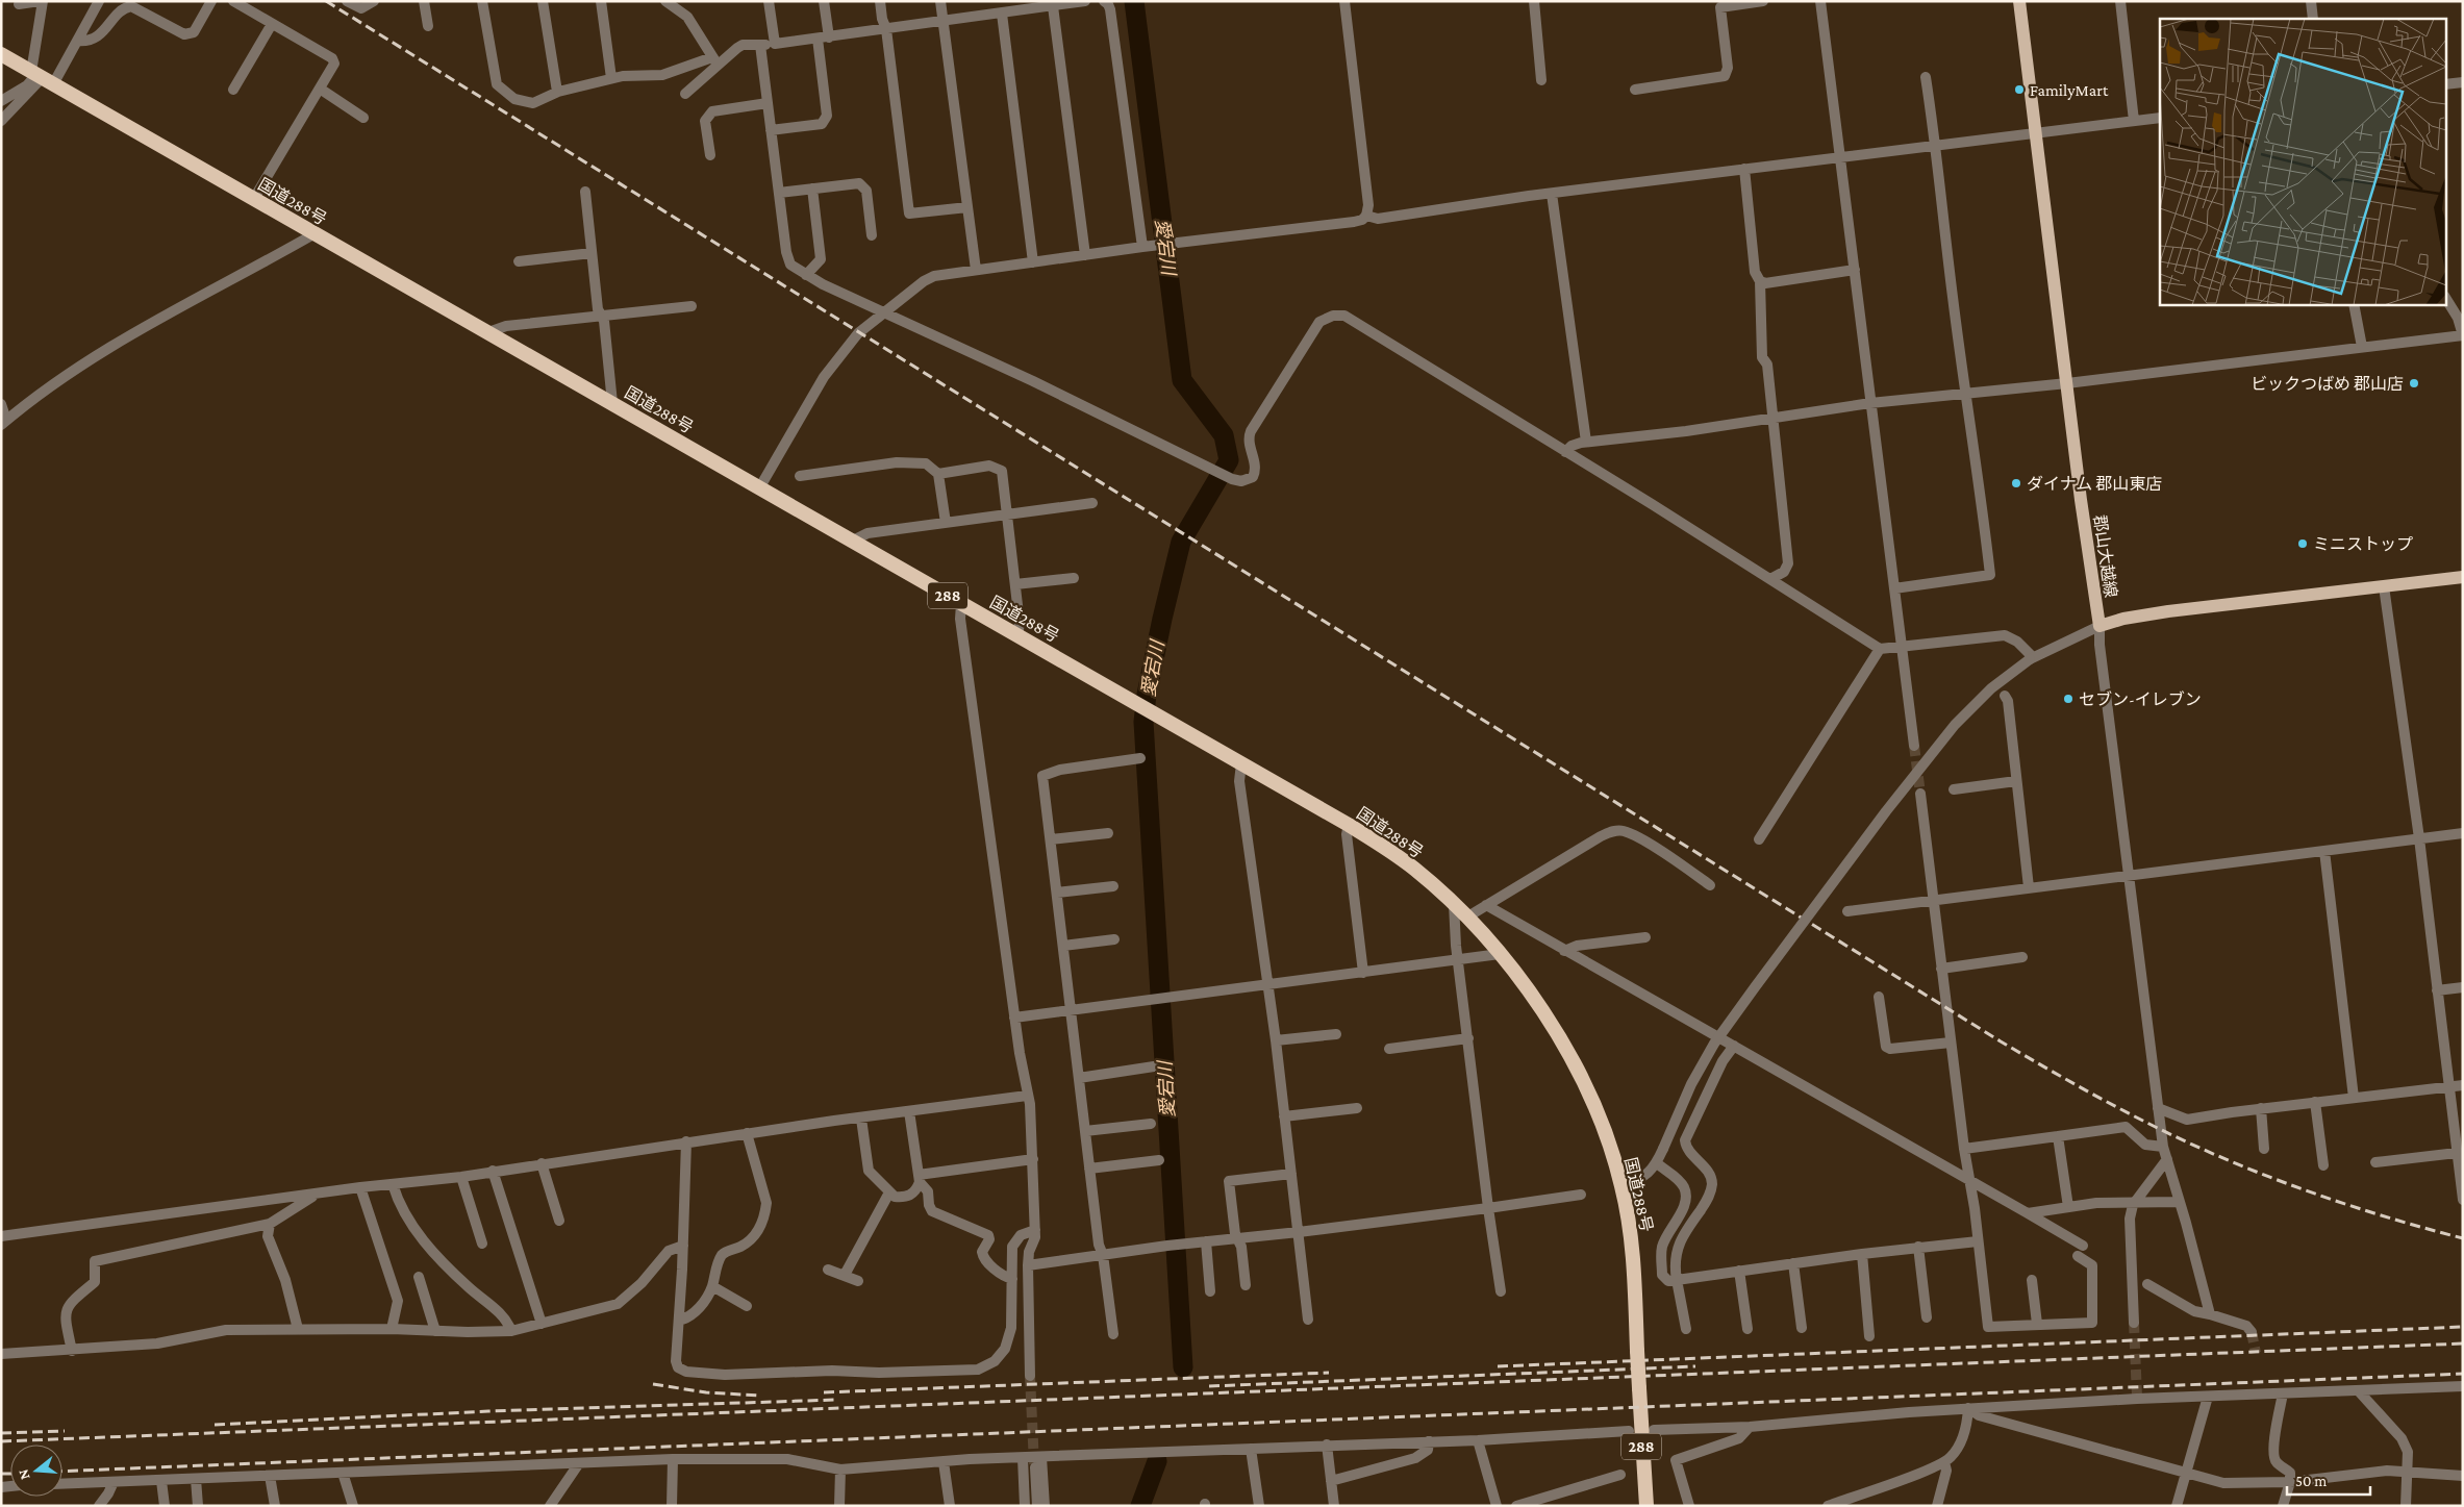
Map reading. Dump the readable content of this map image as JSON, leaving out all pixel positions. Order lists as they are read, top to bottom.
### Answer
{
  "streets": {
    "highway": ["国道288号", "288"],
    "main road": ["郡山大越線"]
  },
  "water": ["愛宕川"],
  "places": [
    "FamilyMart",
    "ビックつばめ 郡山店",
    "ダイナム 郡山東店",
    "ミニストップ",
    "セブン-イレブン"
  ],
  "scale_bar": "50 m",
  "north": "left"
}
